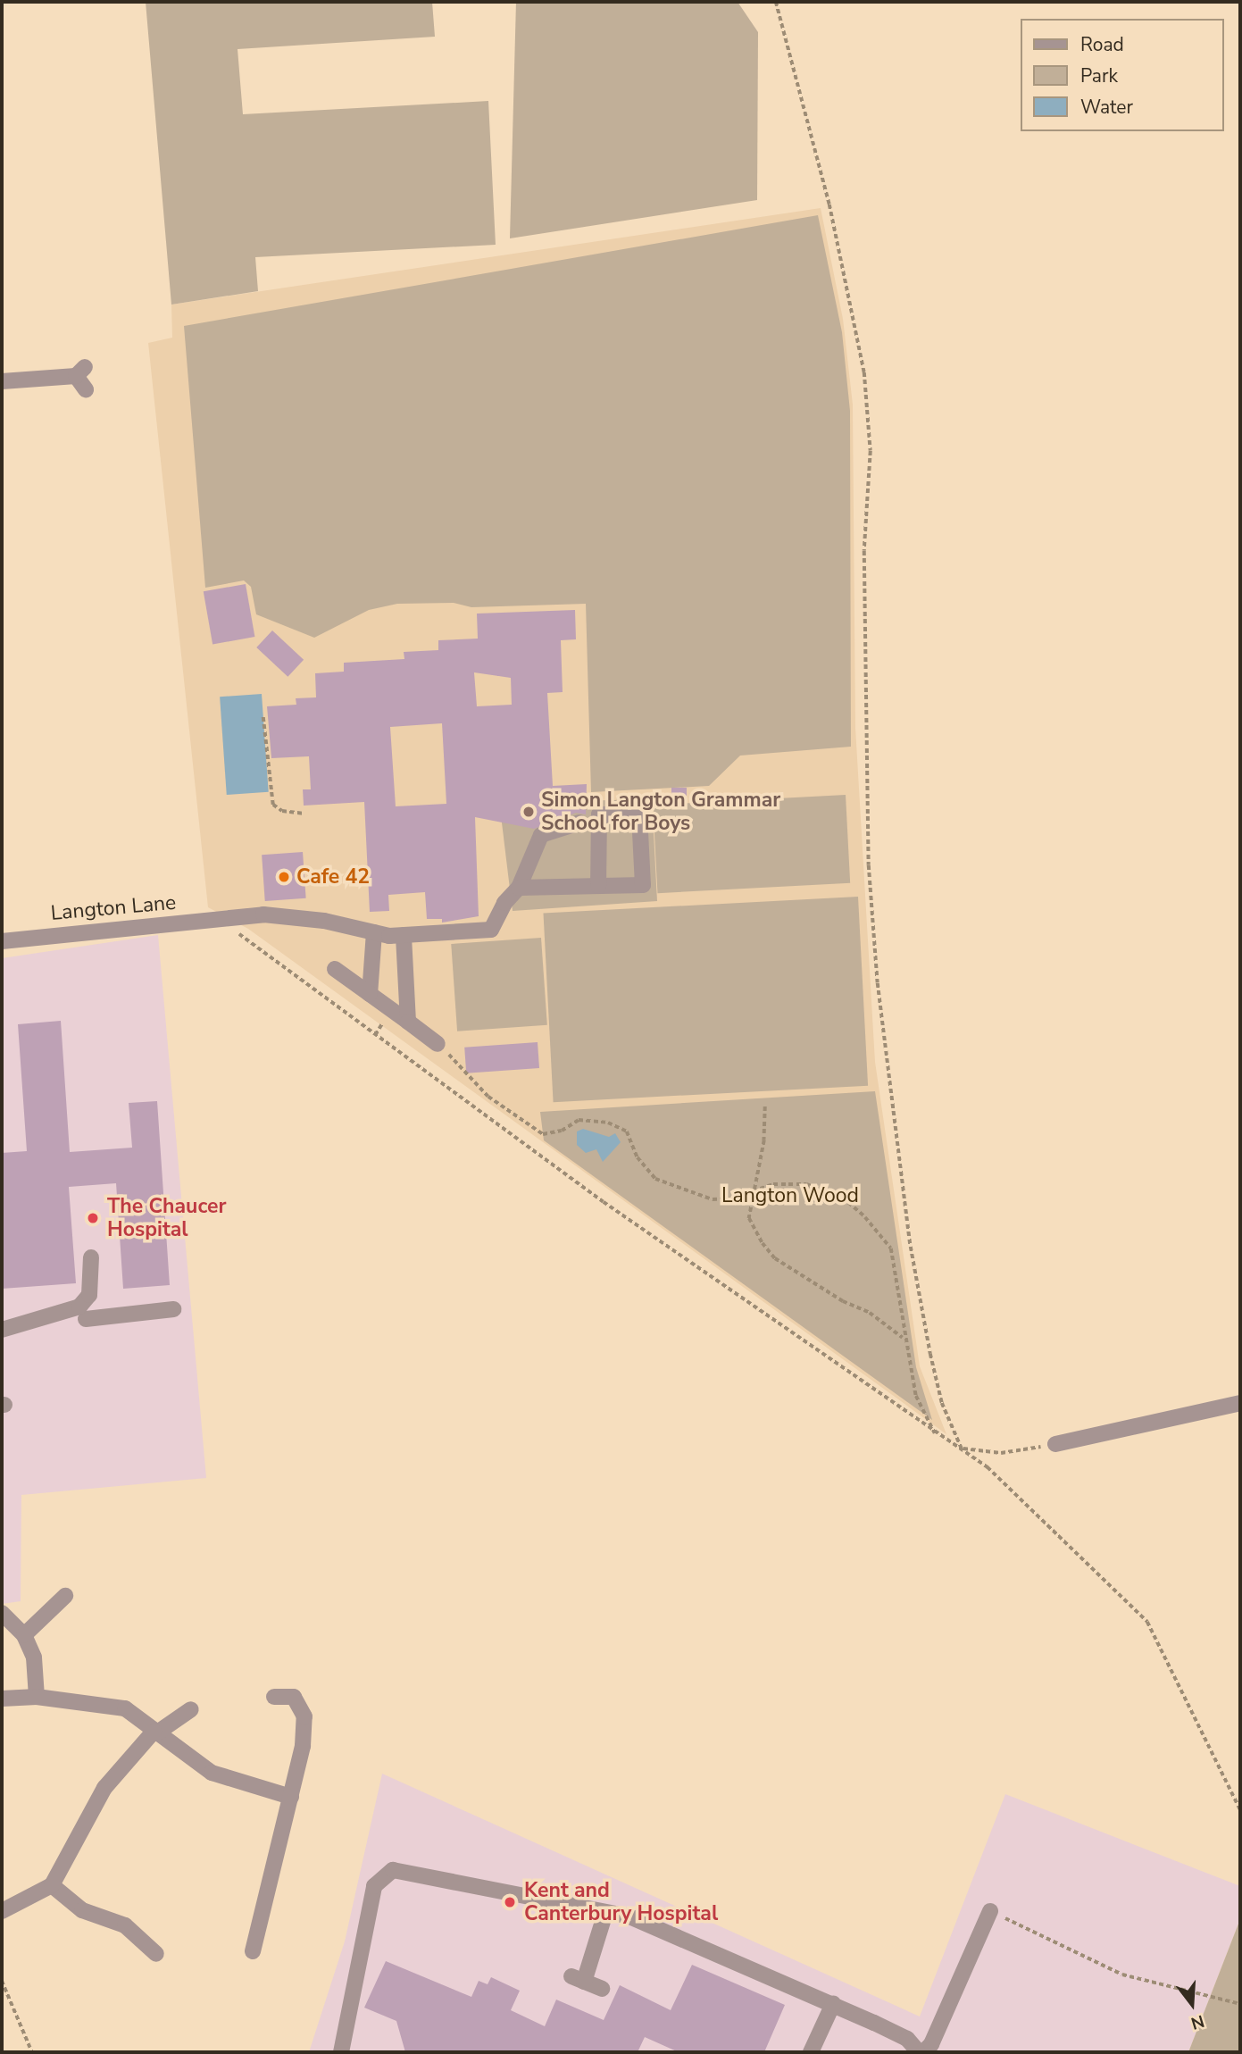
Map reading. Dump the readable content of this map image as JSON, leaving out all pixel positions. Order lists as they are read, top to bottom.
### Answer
{
  "streets": {
    "street": ["Langton Lane"]
  },
  "parks": ["Langton Wood"],
  "places": [
    "Simon Langton Grammar School for Boys",
    "Cafe 42",
    "The Chaucer Hospital",
    "Kent and Canterbury Hospital"
  ],
  "legend": ["Road", "Park", "Water"],
  "north": "bottom"
}
